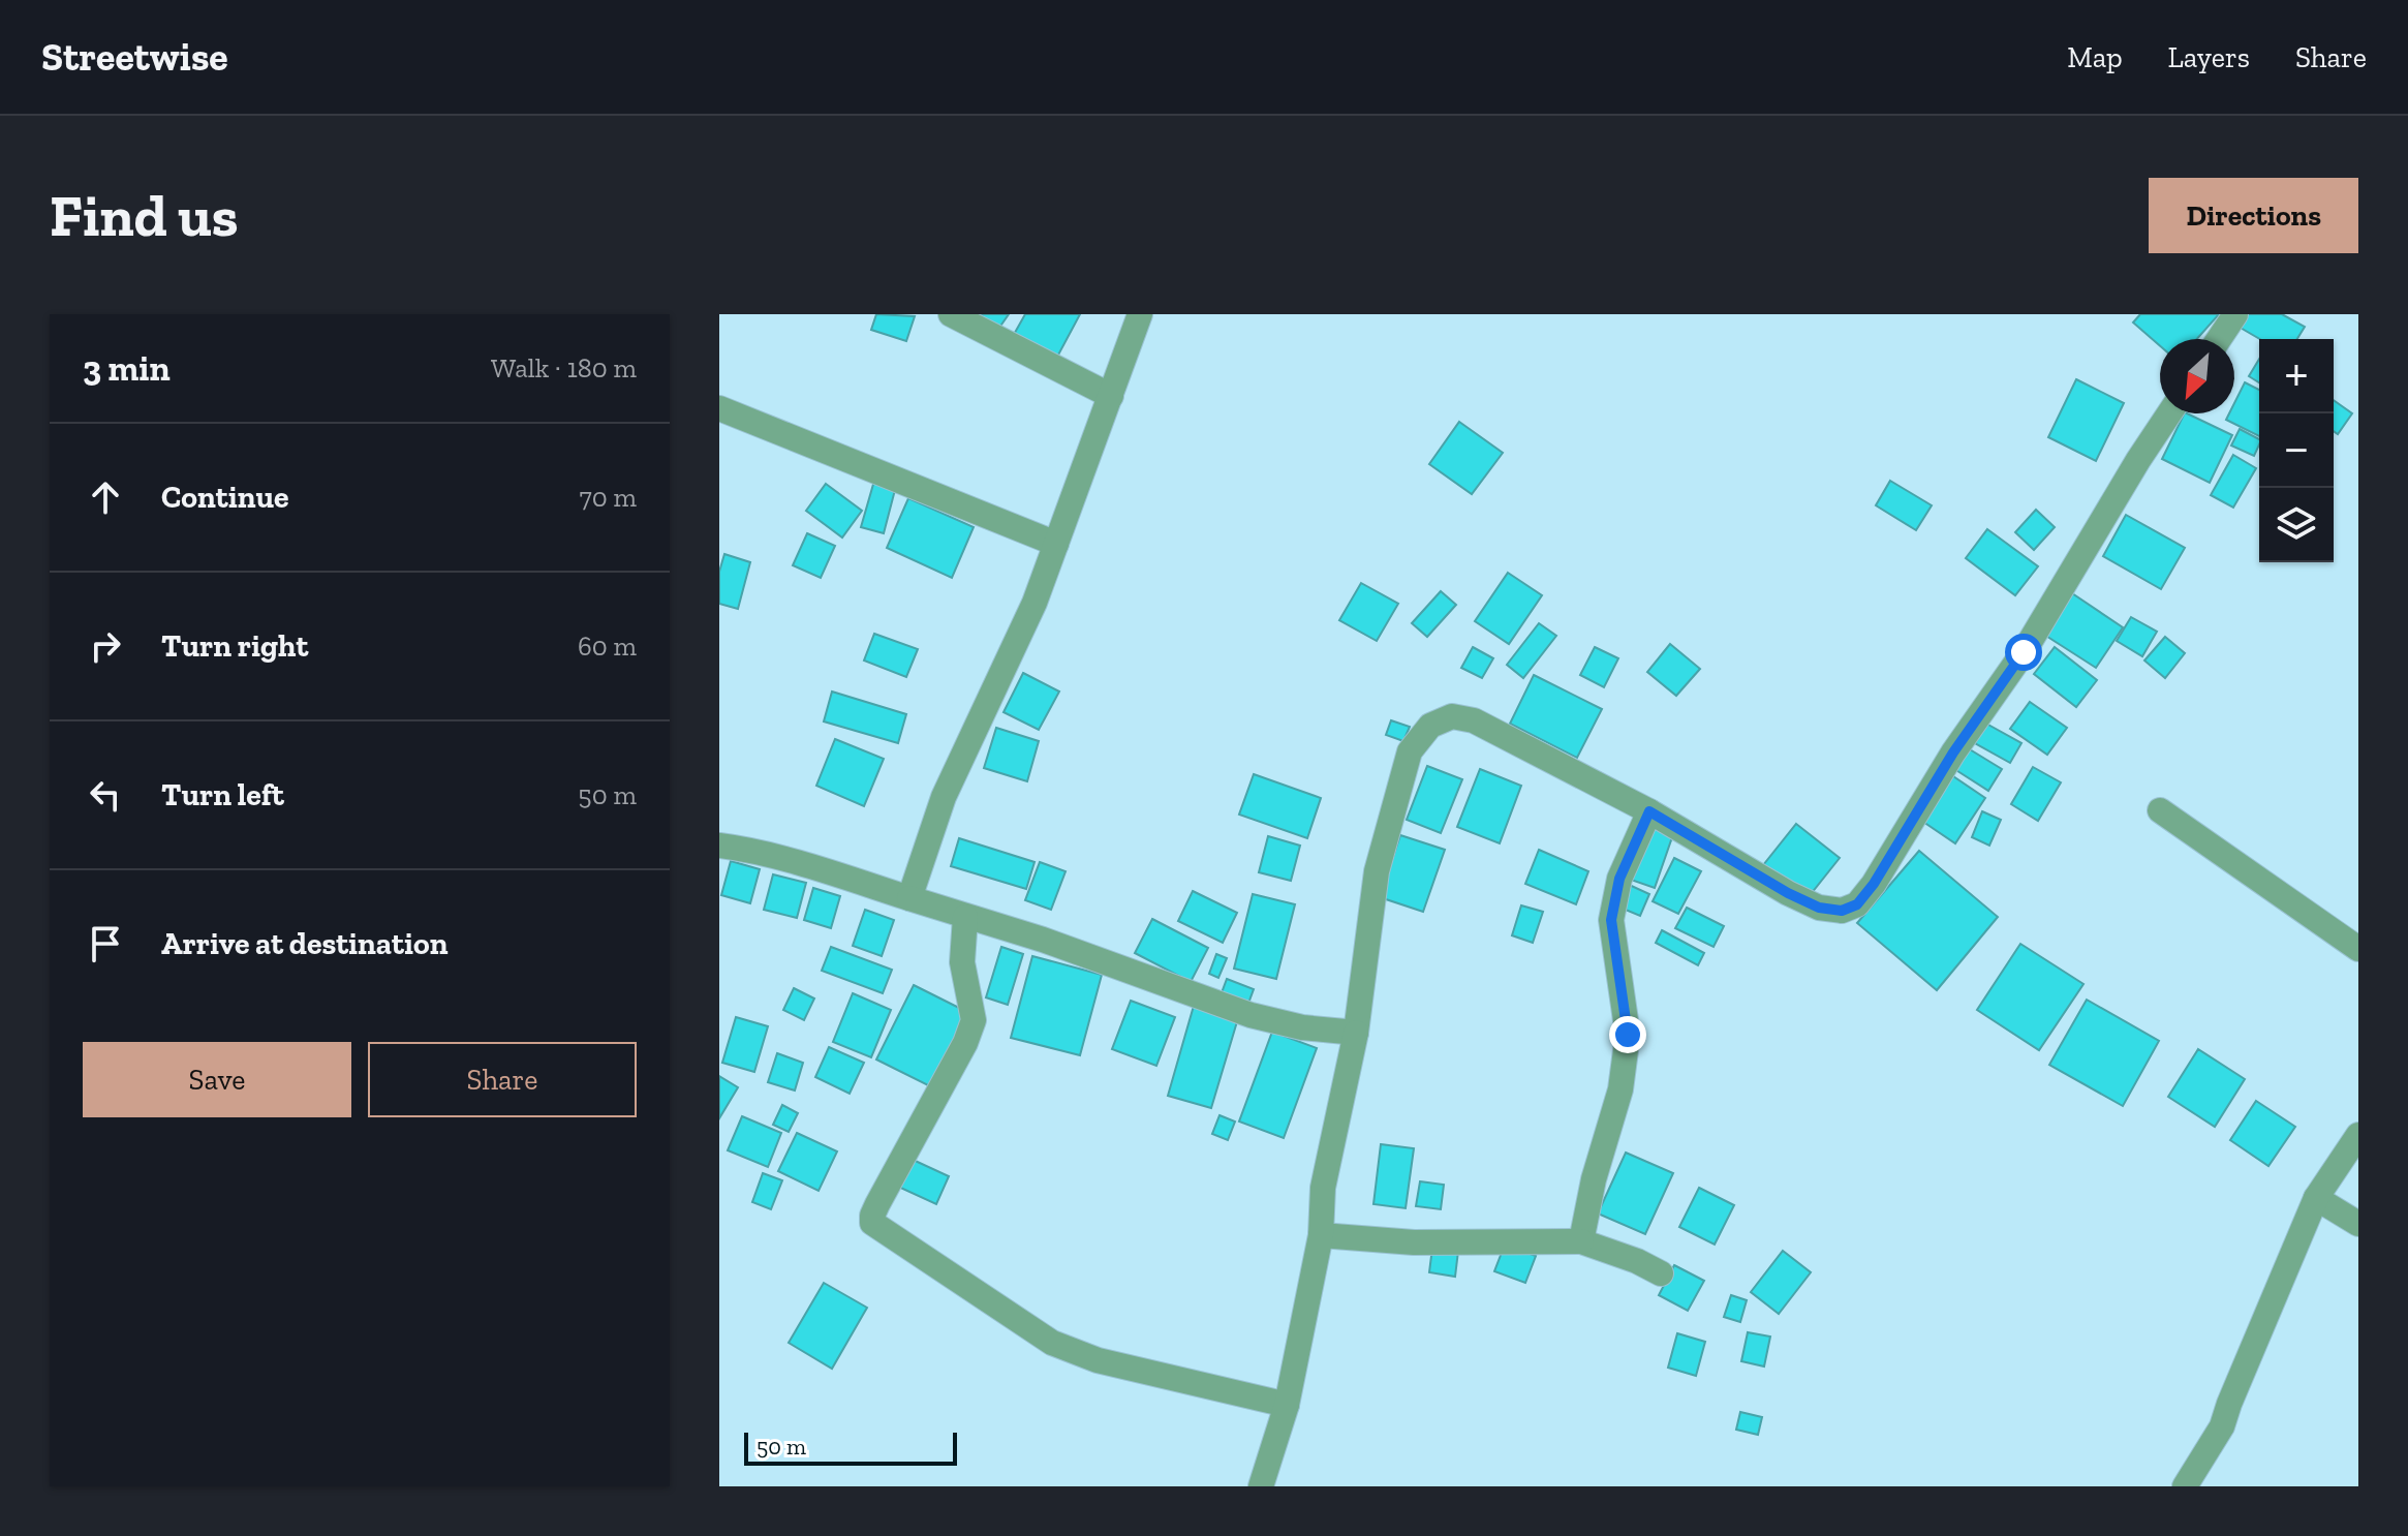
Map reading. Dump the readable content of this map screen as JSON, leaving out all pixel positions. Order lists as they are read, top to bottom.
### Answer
{
  "scale_bar": "50 m",
  "north": "bottom left",
  "page": {
    "header": "Streetwise",
    "nav": ["Map", "Layers", "Share"],
    "buttons": [
      "Directions",
      ["Save", "Share"]
    ],
    "title": "Find us",
    "heading": ["3 min", "Walk · 180 m"],
    "map_buttons": ["+", "−"],
    "list": [
      ["Continue", "70 m"],
      ["Turn right", "60 m"],
      ["Turn left", "50 m"],
      "Arrive at destination"
    ],
    "scale": "50 m"
  }
}
